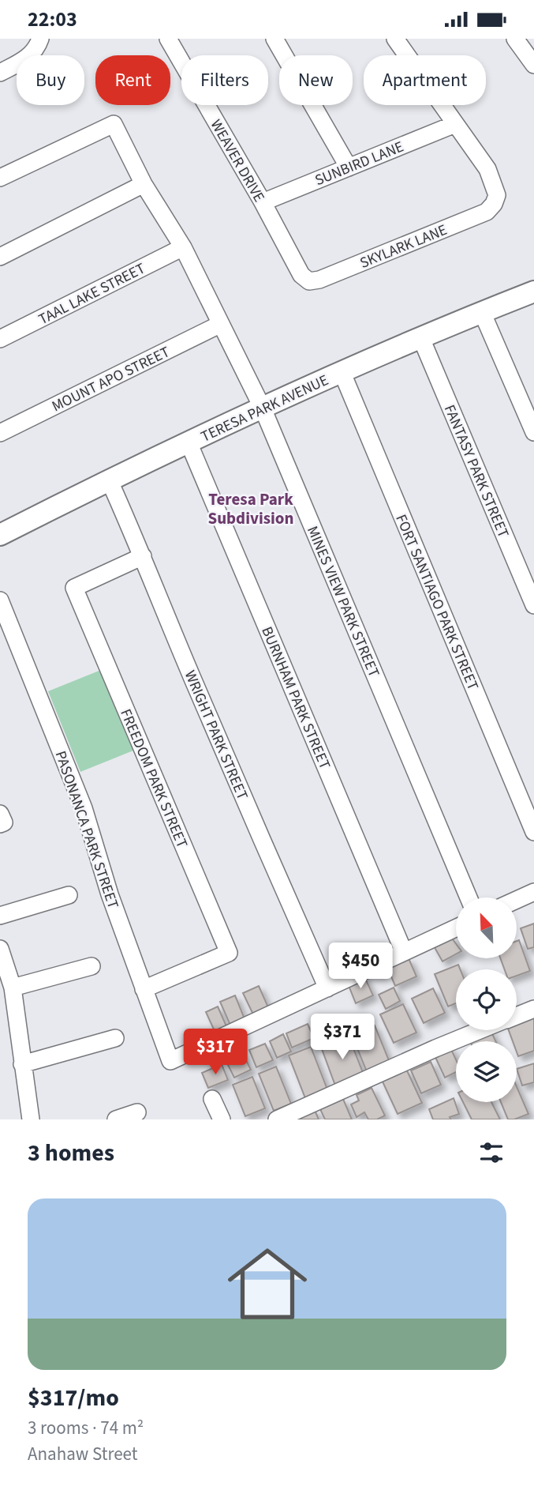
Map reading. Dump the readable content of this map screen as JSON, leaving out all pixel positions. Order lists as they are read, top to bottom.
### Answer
{
  "streets": {
    "street": [
      "WEAVER DRIVE",
      "SUNBIRD LANE",
      "SKYLARK LANE",
      "TAAL LAKE STREET",
      "MOUNT APO STREET",
      "TERESA PARK AVENUE",
      "FANTASY PARK STREET",
      "MINES VIEW PARK STREET",
      "FORT SANTIAGO PARK STREET",
      "BURNHAM PARK STREET",
      "WRIGHT PARK STREET",
      "FREEDOM PARK STREET",
      "PASONANCA PARK STREET"
    ]
  },
  "crossings": [
    ["WEAVER DRIVE", "SUNBIRD LANE"],
    ["WEAVER DRIVE", "SKYLARK LANE"],
    ["SUNBIRD LANE", "SKYLARK LANE"],
    ["TAAL LAKE STREET", "MINES VIEW PARK STREET"],
    ["MOUNT APO STREET", "MINES VIEW PARK STREET"],
    ["TERESA PARK AVENUE", "FANTASY PARK STREET"],
    ["TERESA PARK AVENUE", "MINES VIEW PARK STREET"],
    ["TERESA PARK AVENUE", "FORT SANTIAGO PARK STREET"],
    ["TERESA PARK AVENUE", "BURNHAM PARK STREET"],
    ["TERESA PARK AVENUE", "WRIGHT PARK STREET"],
    ["WRIGHT PARK STREET", "FREEDOM PARK STREET"],
    ["WRIGHT PARK STREET", "PASONANCA PARK STREET"],
    ["FREEDOM PARK STREET", "PASONANCA PARK STREET"]
  ],
  "districts": ["Teresa Park Subdivision"],
  "north": "top left",
  "page": {
    "status": "22:03",
    "chip": [
      "Buy",
      "Rent",
      "Filters",
      "New",
      "Apartment"
    ],
    "price": ["$450", "$371", "$317"],
    "heading": "3 homes",
    "list": [
      {
        "name": "$317/mo",
        "note": "3 rooms · 74 m² · Anahaw Street"
      }
    ]
  }
}
